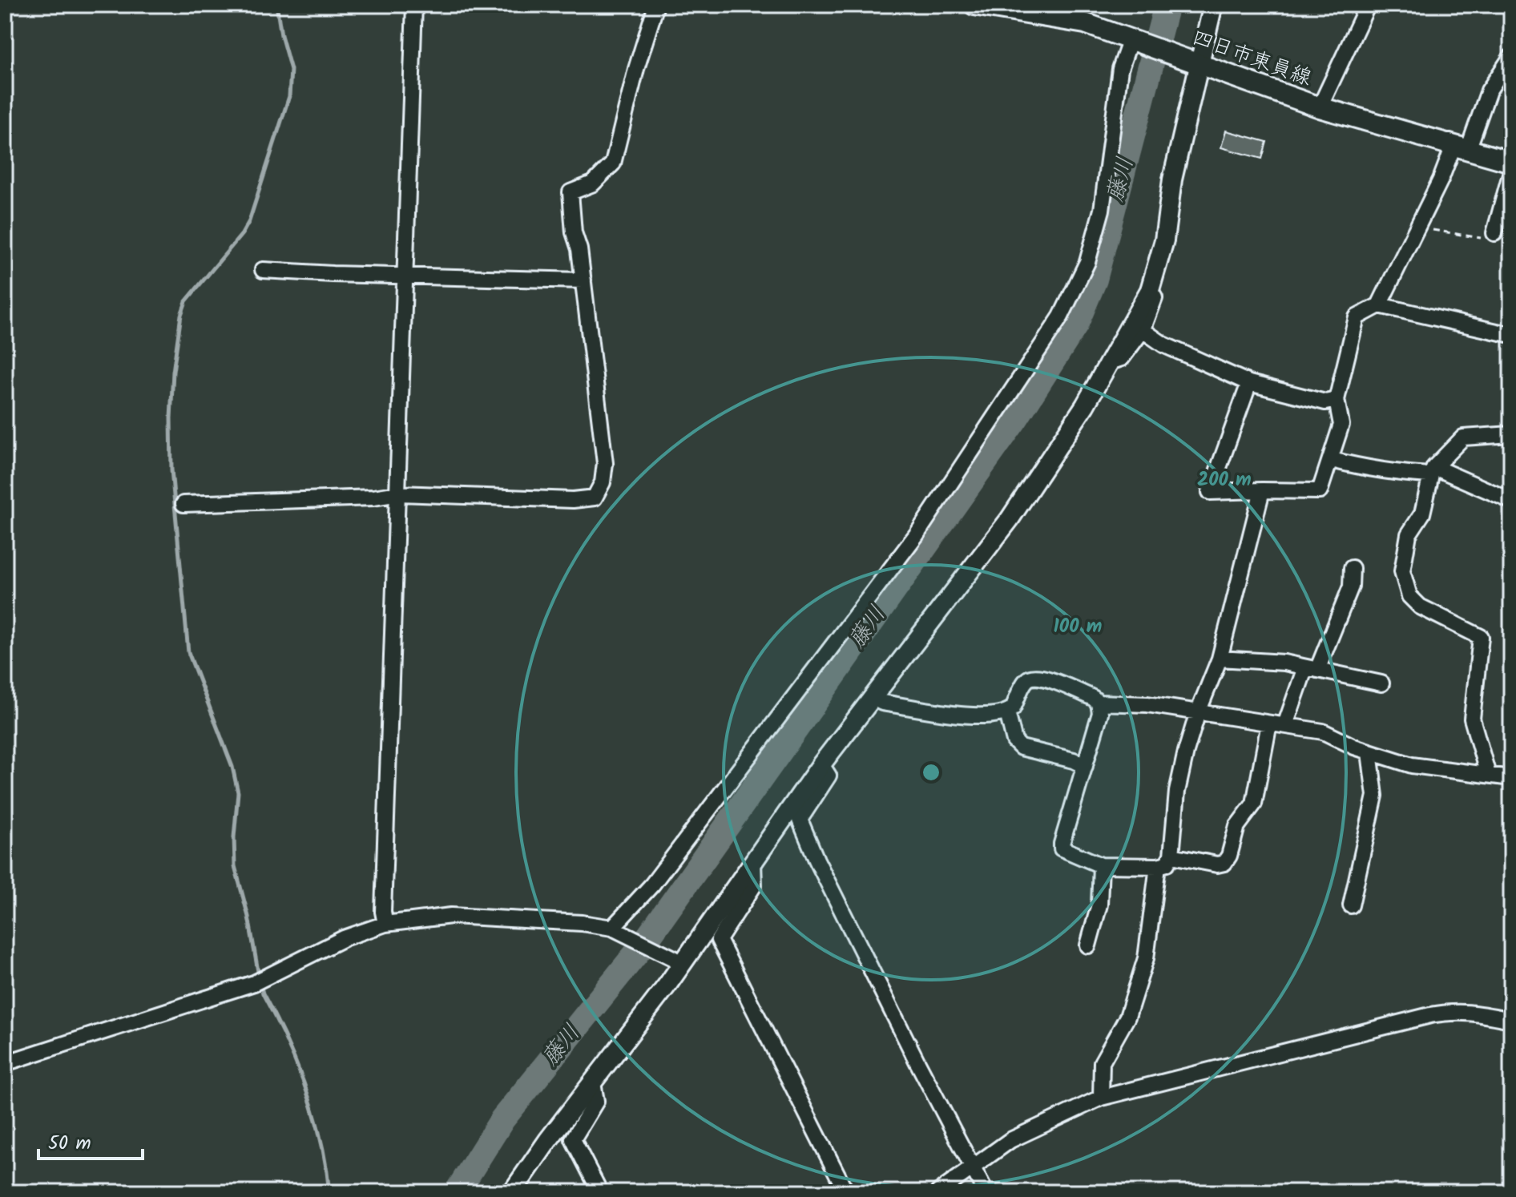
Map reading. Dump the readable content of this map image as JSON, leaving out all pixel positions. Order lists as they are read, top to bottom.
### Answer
{
  "streets": {
    "main road": ["四日市東員線"]
  },
  "water": ["藤川"],
  "scale_bar": "50 m",
  "rings": ["200 m", "100 m"]
}
